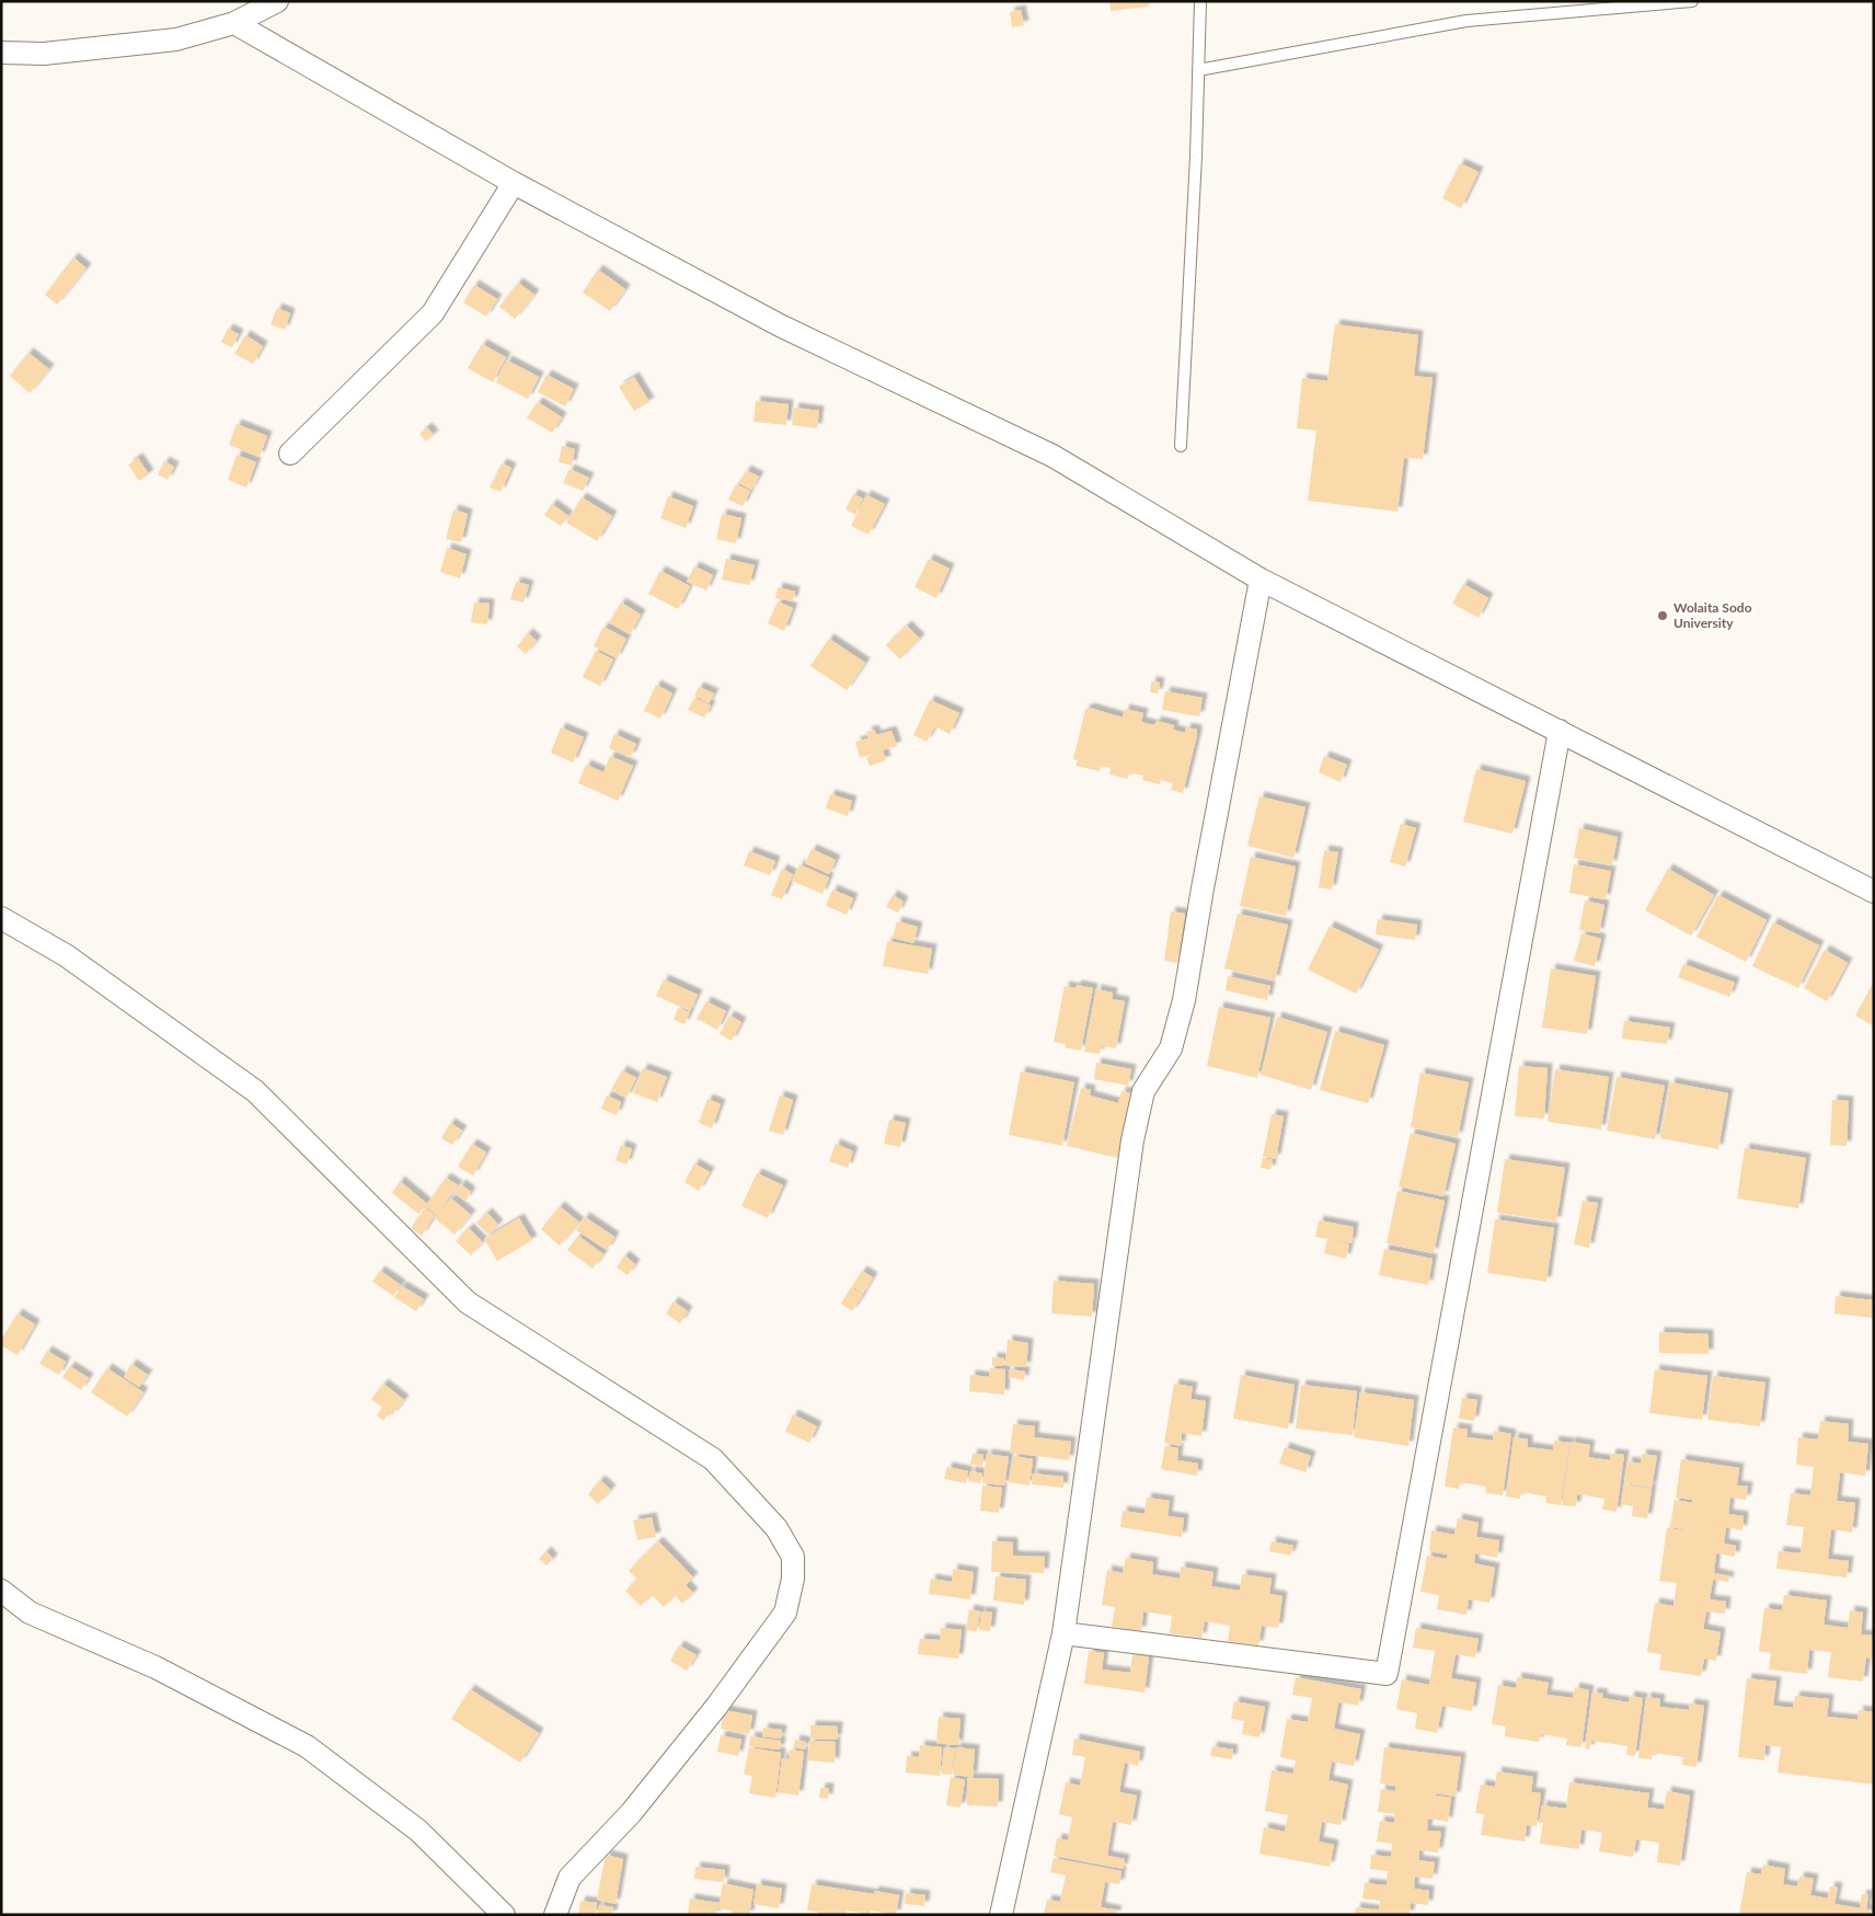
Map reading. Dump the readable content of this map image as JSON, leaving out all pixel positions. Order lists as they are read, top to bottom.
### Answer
{
  "places": ["Wolaita Sodo University"]
}
